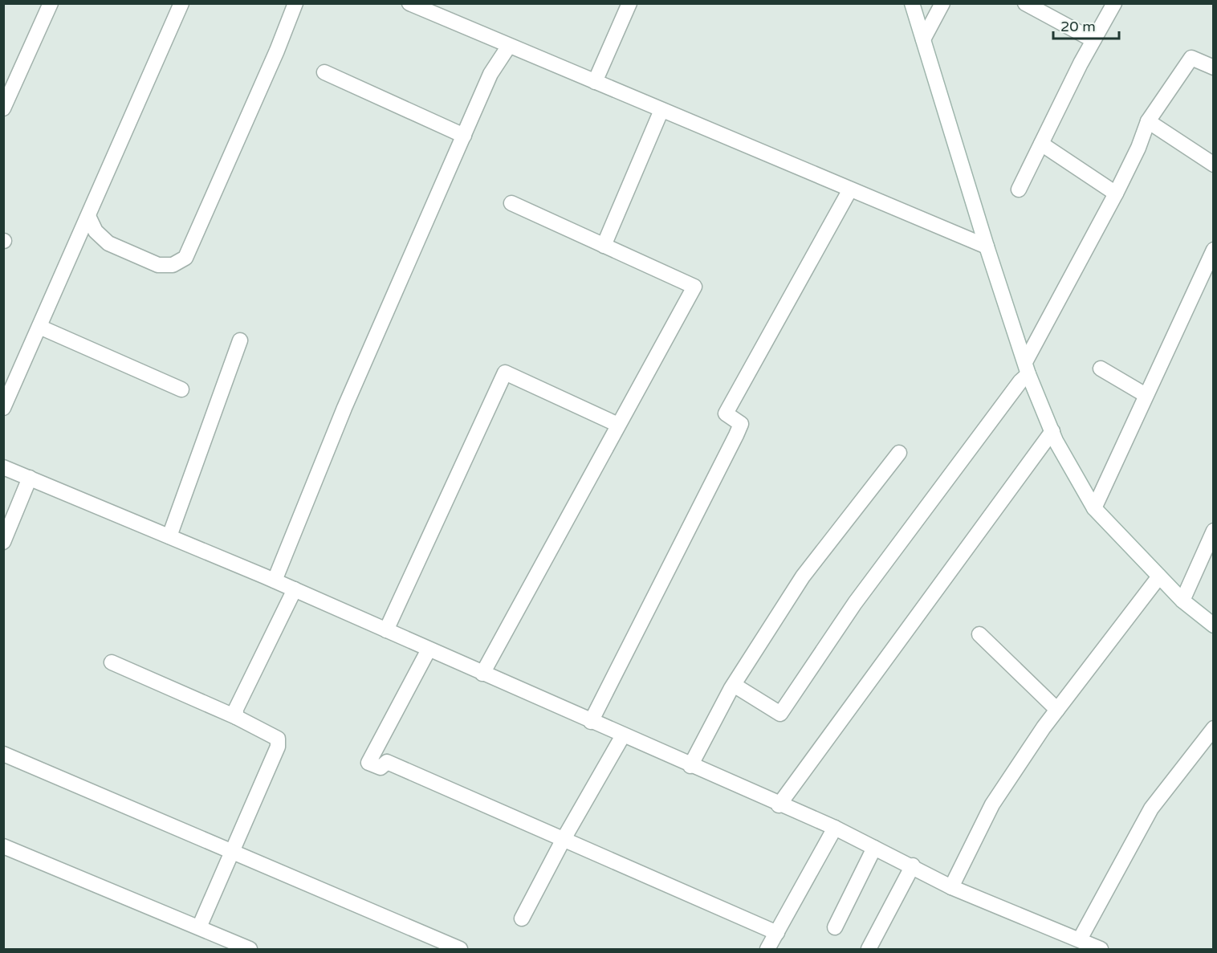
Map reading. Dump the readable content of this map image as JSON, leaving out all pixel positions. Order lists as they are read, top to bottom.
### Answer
{
  "scale_bar": "20 m"
}
